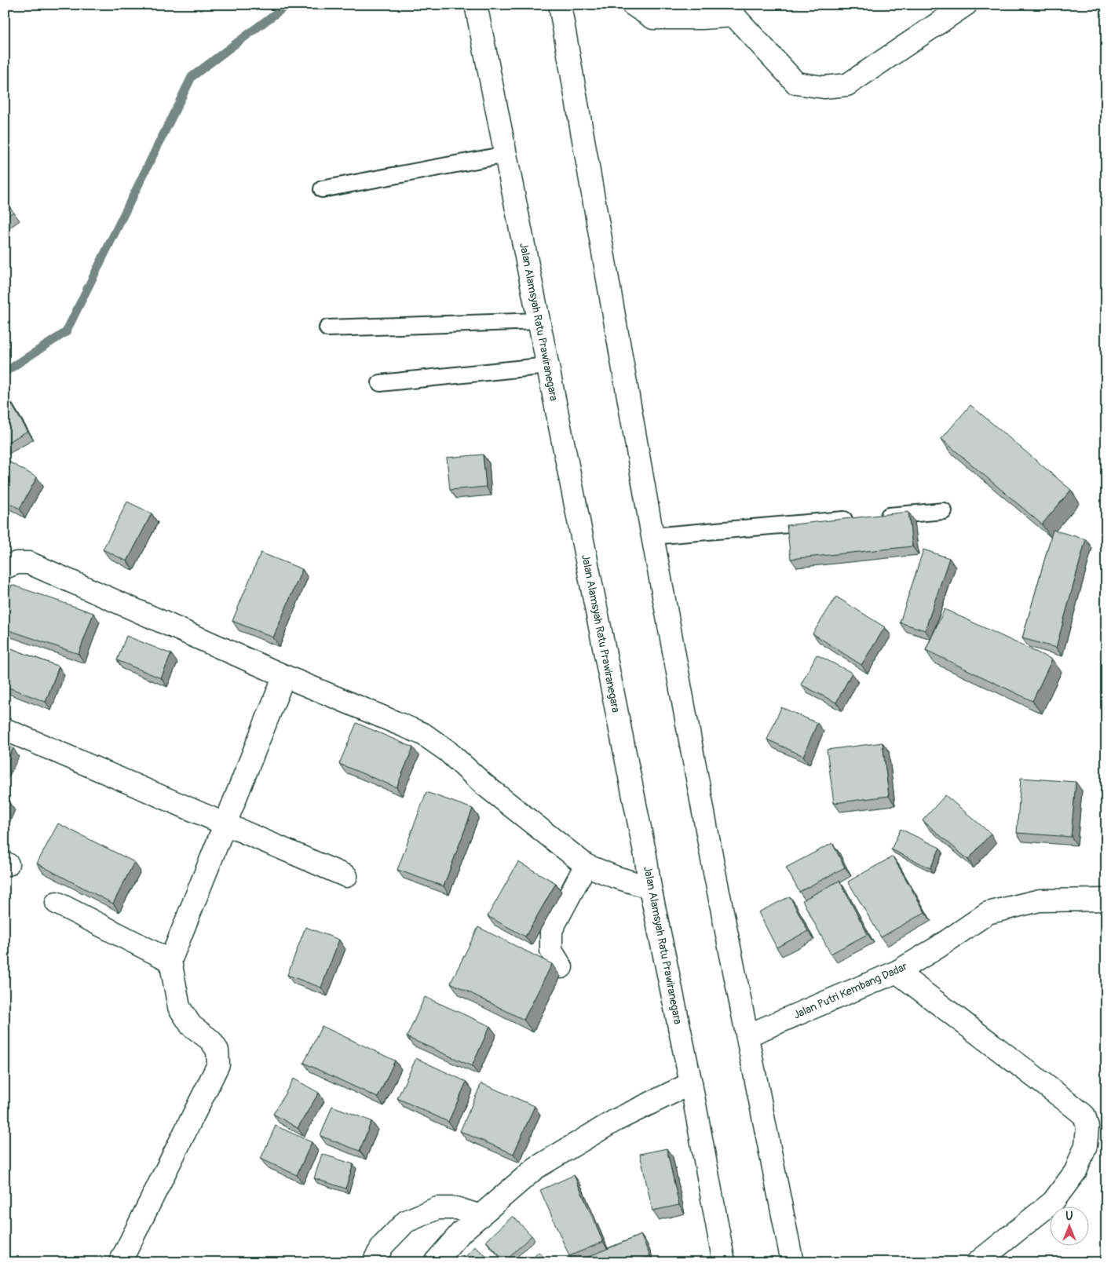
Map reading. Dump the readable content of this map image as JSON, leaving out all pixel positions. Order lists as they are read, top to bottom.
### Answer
{
  "streets": {
    "main road": ["Jalan Alamsyah Ratu Prawiranegara", "Jalan Putri Kembang Dadar"]
  },
  "north": "top"
}
